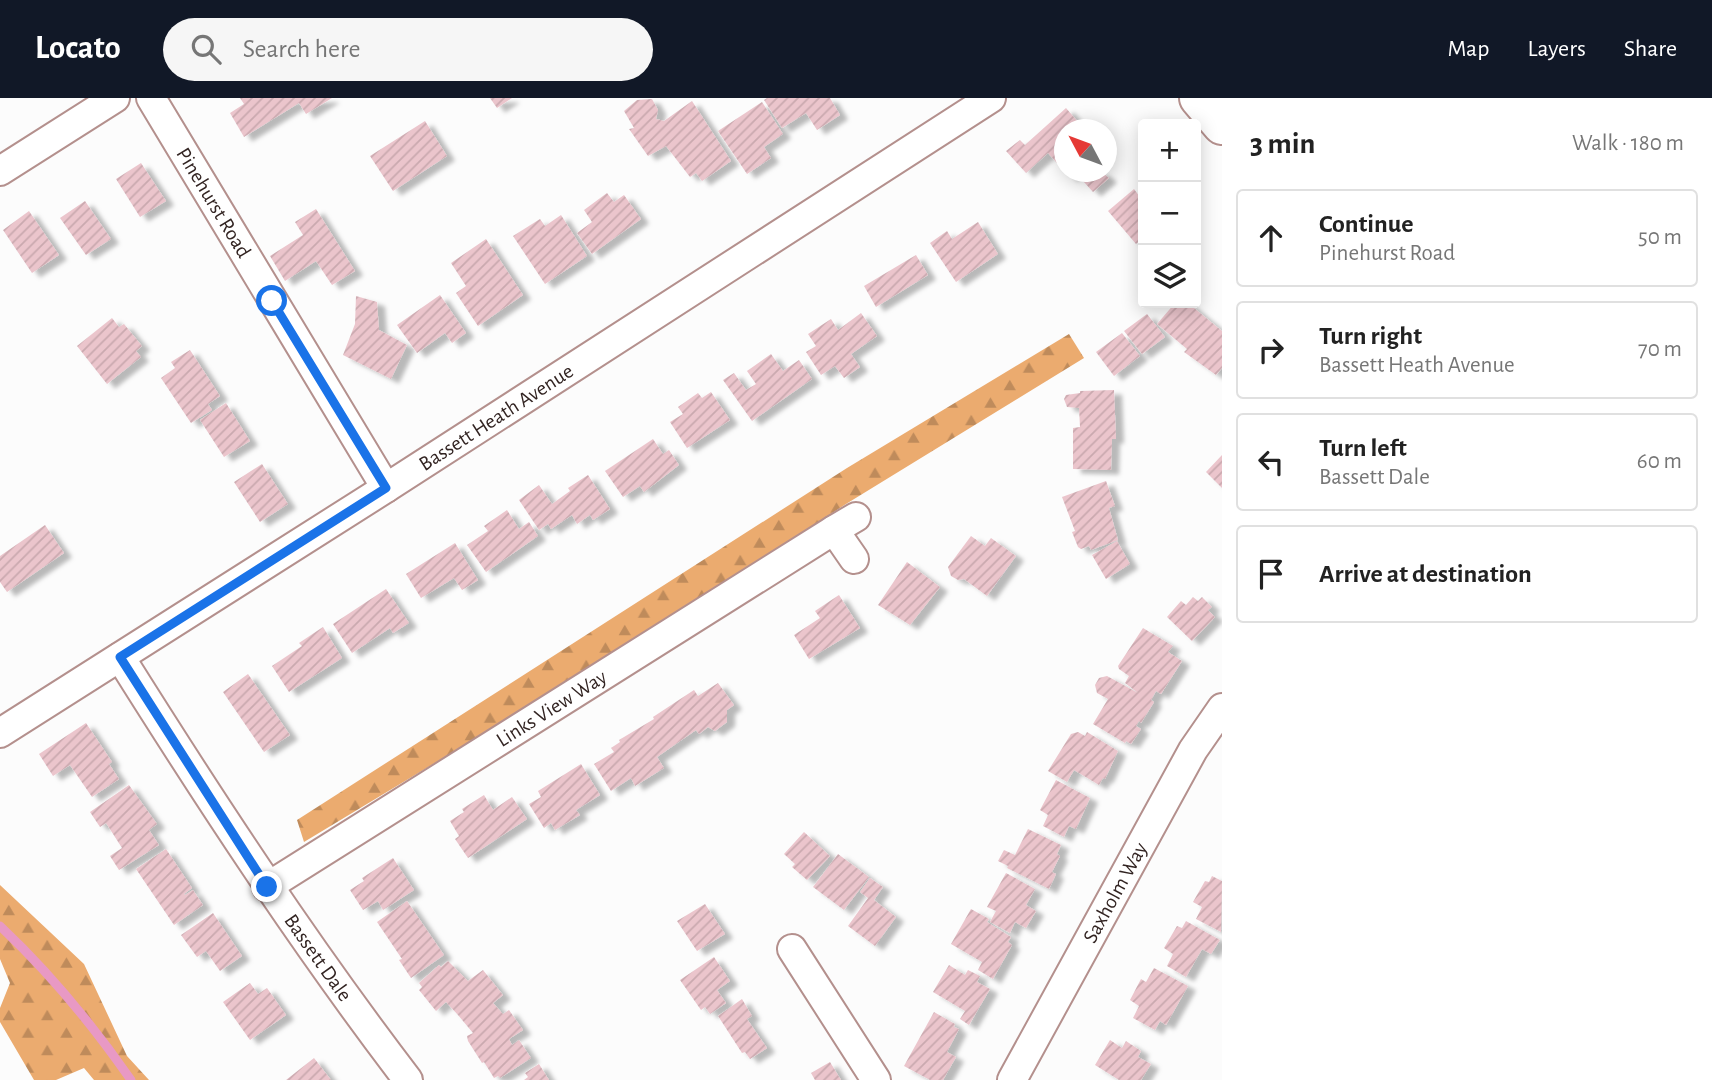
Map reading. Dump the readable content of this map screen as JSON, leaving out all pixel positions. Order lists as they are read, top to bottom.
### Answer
{
  "streets": {
    "street": [
      "Pinehurst Road",
      "Bassett Heath Avenue",
      "Links View Way",
      "Saxholm Way",
      "Bassett Dale"
    ]
  },
  "crossings": [
    ["Pinehurst Road", "Bassett Heath Avenue"],
    ["Bassett Heath Avenue", "Bassett Dale"],
    ["Links View Way", "Bassett Dale"]
  ],
  "north": "top left",
  "page": {
    "header": "Locato",
    "search": "Search here",
    "nav": ["Map", "Layers", "Share"],
    "heading": ["3 min", "Walk · 180 m"],
    "map_buttons": ["+", "−"],
    "list": [
      ["Continue", "Pinehurst Road", "50 m"],
      ["Turn right", "Bassett Heath Avenue", "70 m"],
      ["Turn left", "Bassett Dale", "60 m"],
      "Arrive at destination"
    ]
  }
}
